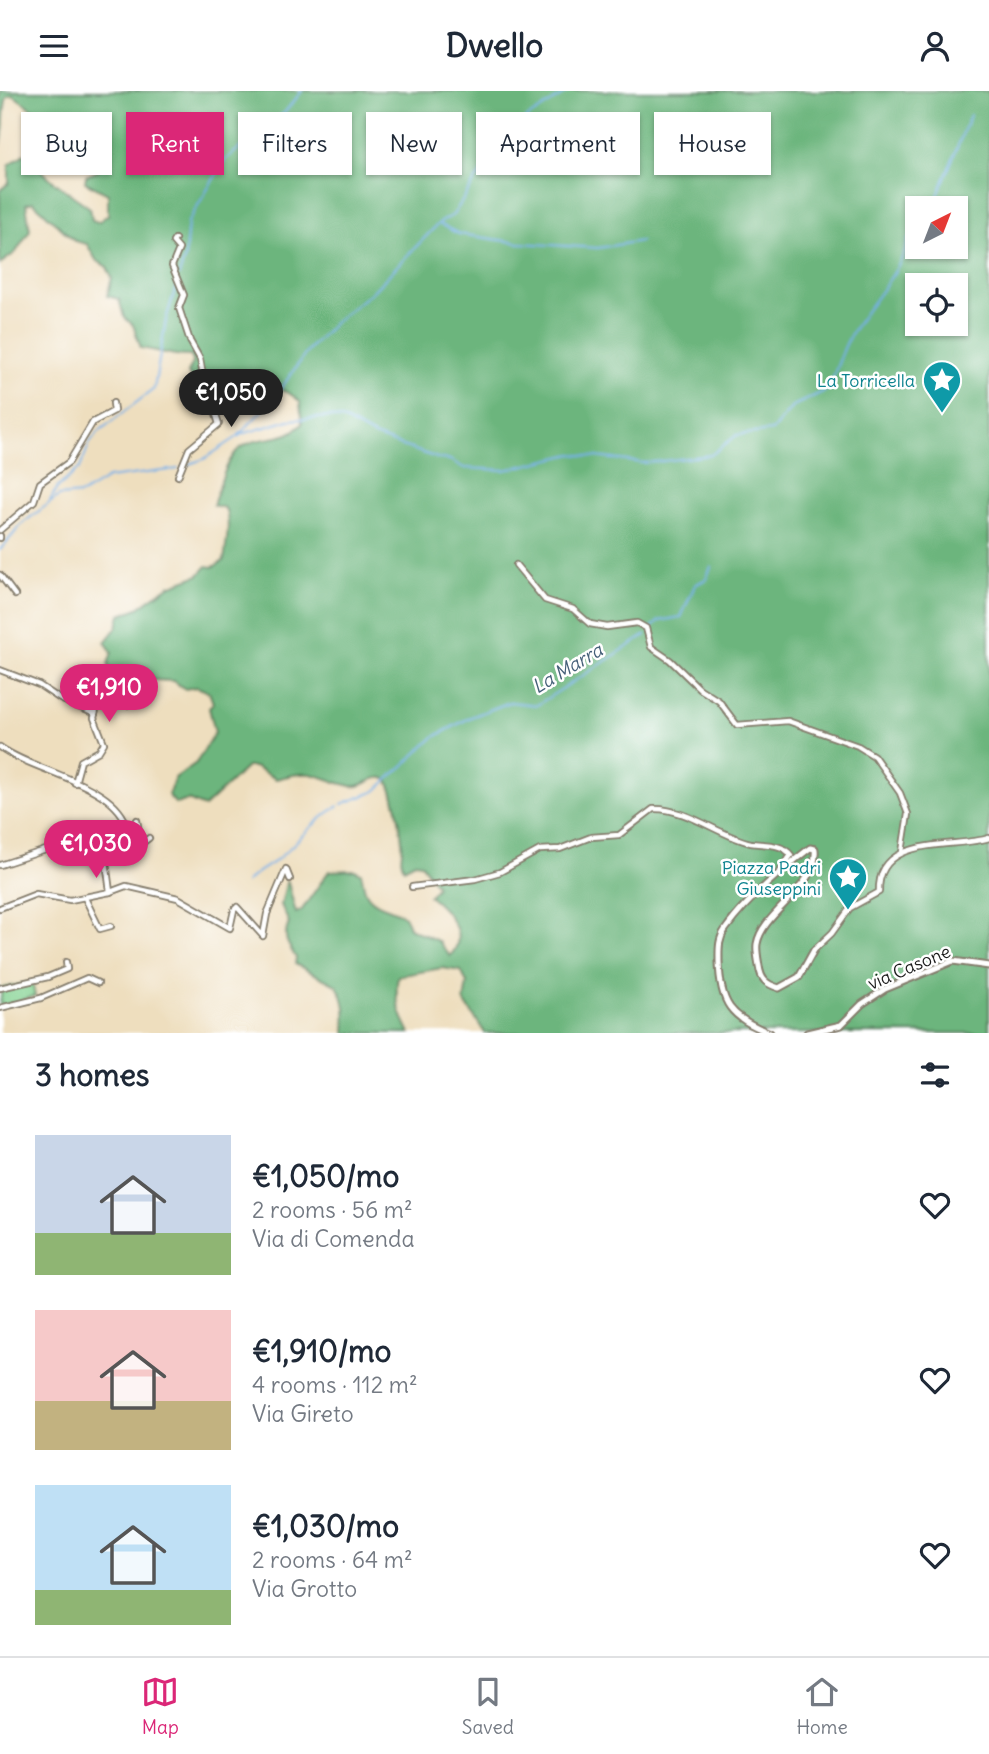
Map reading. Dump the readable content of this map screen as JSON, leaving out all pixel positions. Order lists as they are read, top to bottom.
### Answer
{
  "streets": {
    "street": ["via Casone"]
  },
  "water": ["La Marra"],
  "places": {
    "place": ["La Torricella", "Piazza Padri Giuseppini"]
  },
  "north": "top right",
  "page": {
    "header": "Dwello",
    "chip": [
      "Buy",
      "Rent",
      "Filters",
      "New",
      "Apartment",
      "House"
    ],
    "price": ["€1,050", "€1,910", "€1,030"],
    "heading": "3 homes",
    "list": [
      {
        "name": "€1,050/mo",
        "note": "2 rooms · 56 m² · Via di Comenda"
      },
      {
        "name": "€1,910/mo",
        "note": "4 rooms · 112 m² · Via Gireto"
      },
      {
        "name": "€1,030/mo",
        "note": "2 rooms · 64 m² · Via Grotto"
      }
    ],
    "tabs": ["Map", "Saved", "Home"]
  }
}
